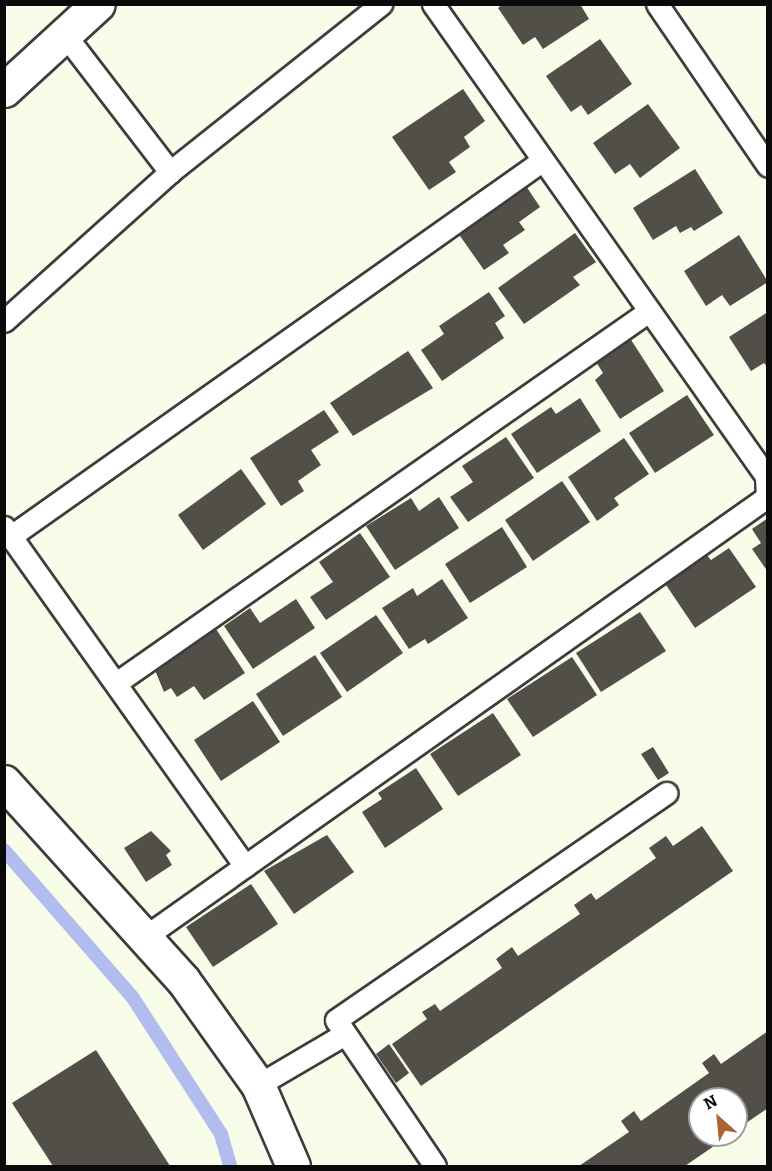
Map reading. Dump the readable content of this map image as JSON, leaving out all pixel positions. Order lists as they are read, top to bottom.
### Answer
{
  "north": "top left"
}
